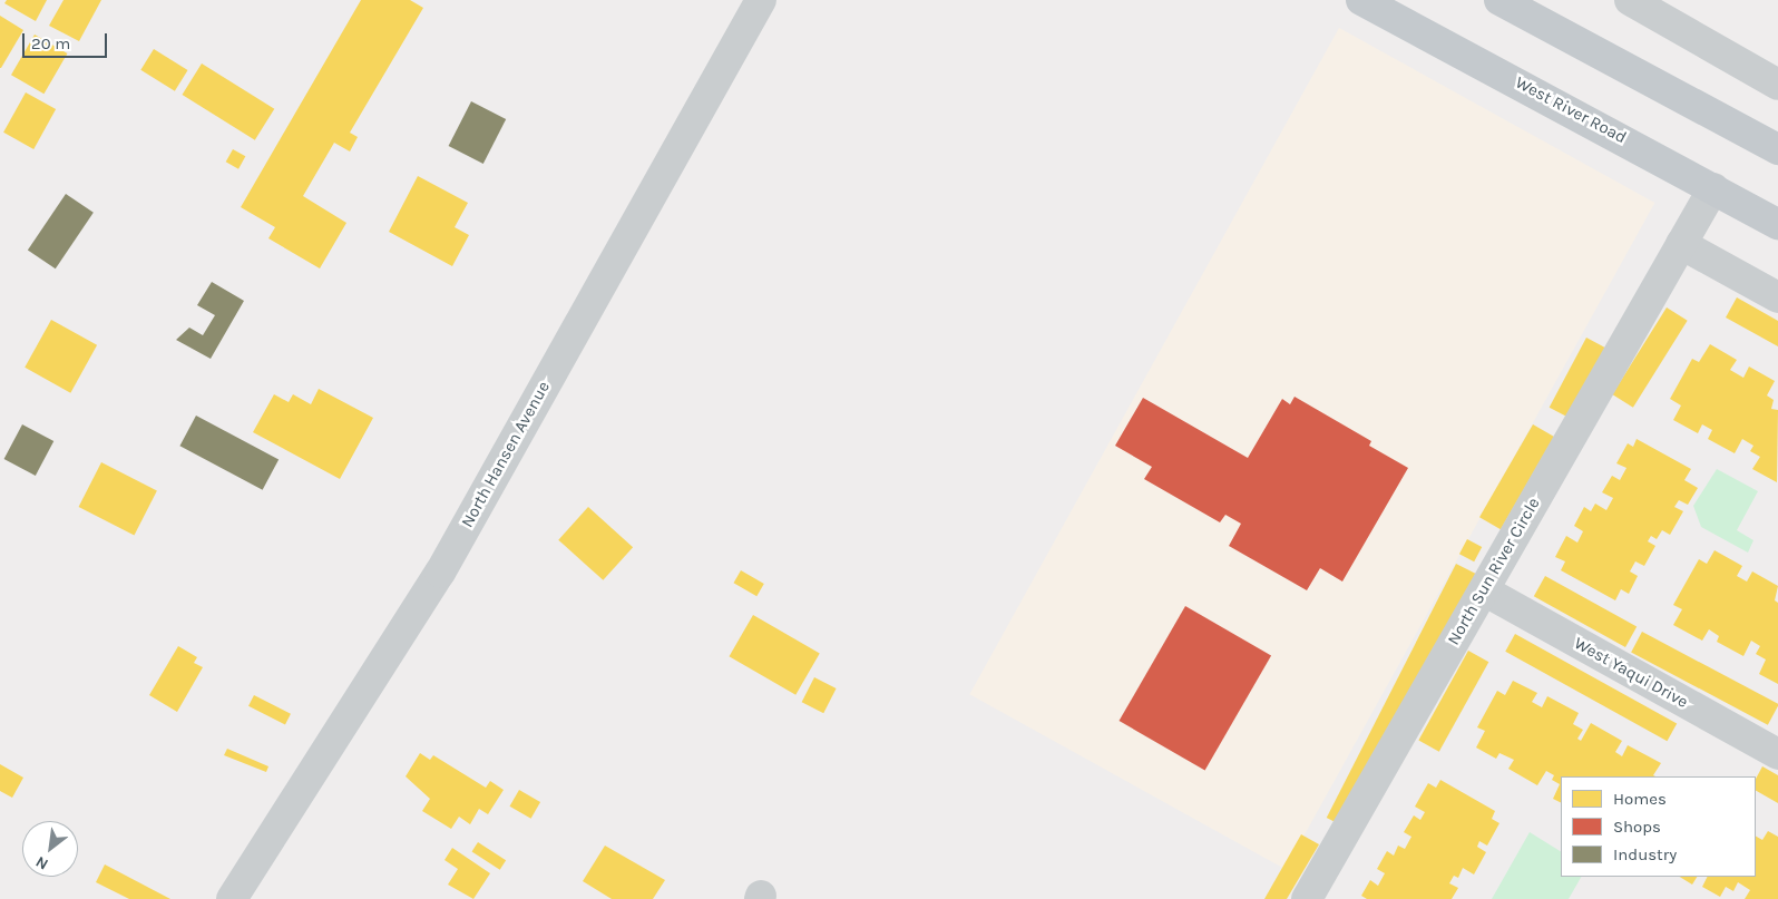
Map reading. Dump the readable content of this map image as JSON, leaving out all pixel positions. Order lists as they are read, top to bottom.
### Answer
{
  "streets": {
    "main road": ["West River Road"],
    "street": ["North Hansen Avenue", "North Sun River Circle", "West Yaqui Drive"]
  },
  "crossings": [
    ["West River Road", "North Sun River Circle"],
    ["North Sun River Circle", "West Yaqui Drive"]
  ],
  "legend": ["Homes", "Shops", "Industry"],
  "scale_bar": "20 m",
  "north": "bottom left"
}
